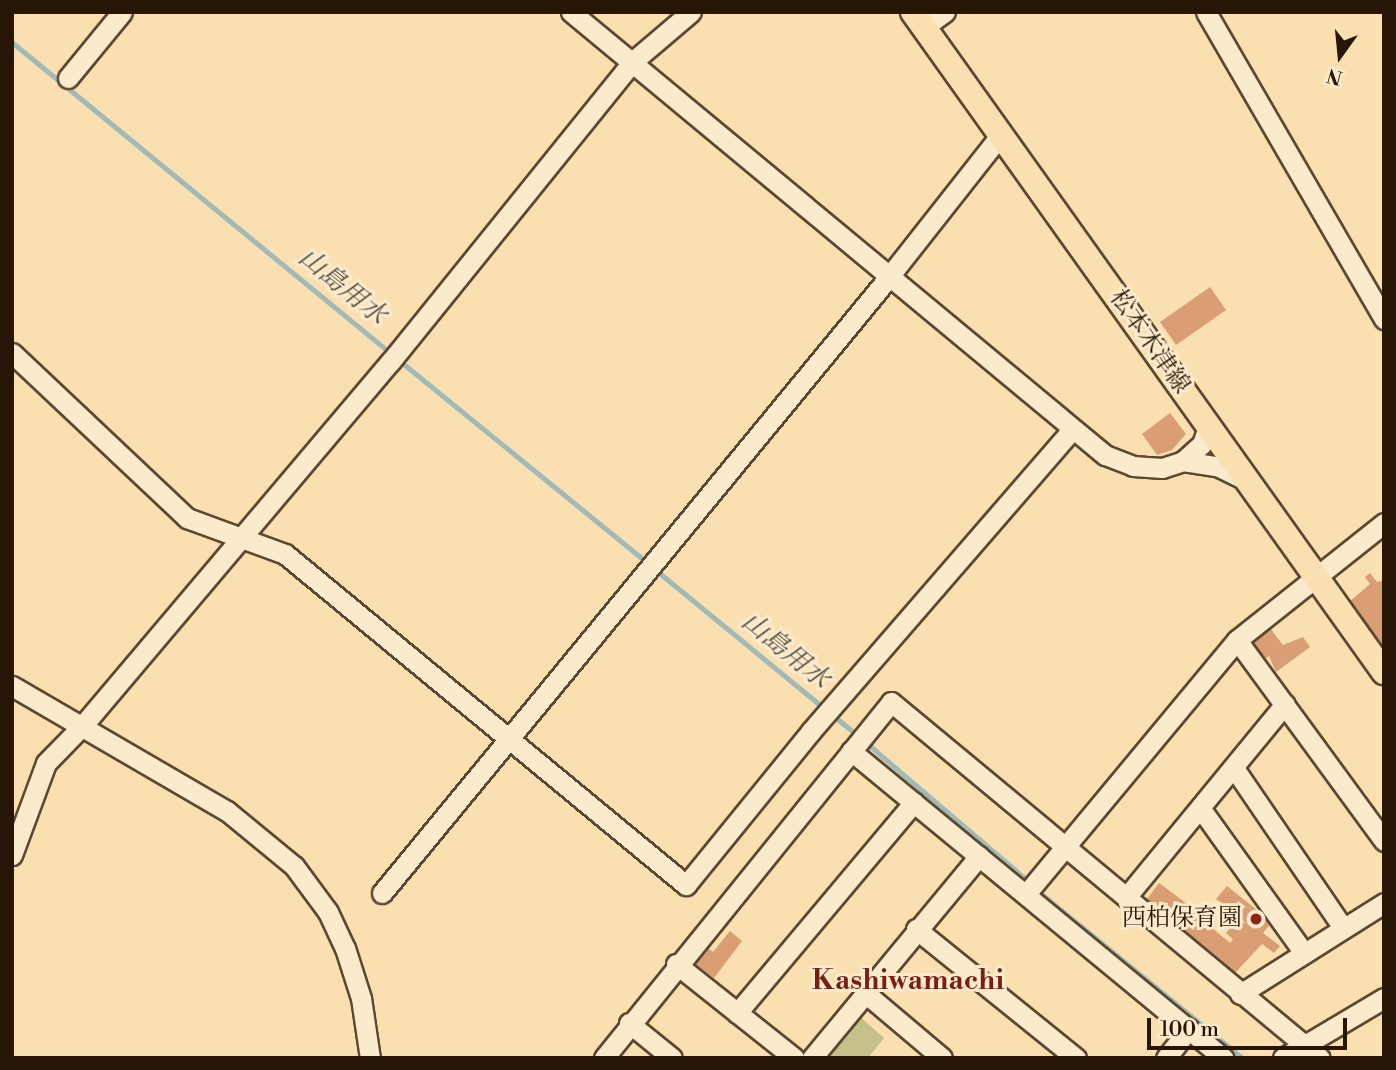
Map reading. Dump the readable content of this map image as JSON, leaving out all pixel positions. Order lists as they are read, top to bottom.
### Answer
{
  "streets": {
    "main road": ["松本木津線"]
  },
  "districts": ["Kashiwamachi"],
  "water": ["山島用水"],
  "places": ["西柏保育園"],
  "scale_bar": "100 m",
  "north": "bottom"
}
